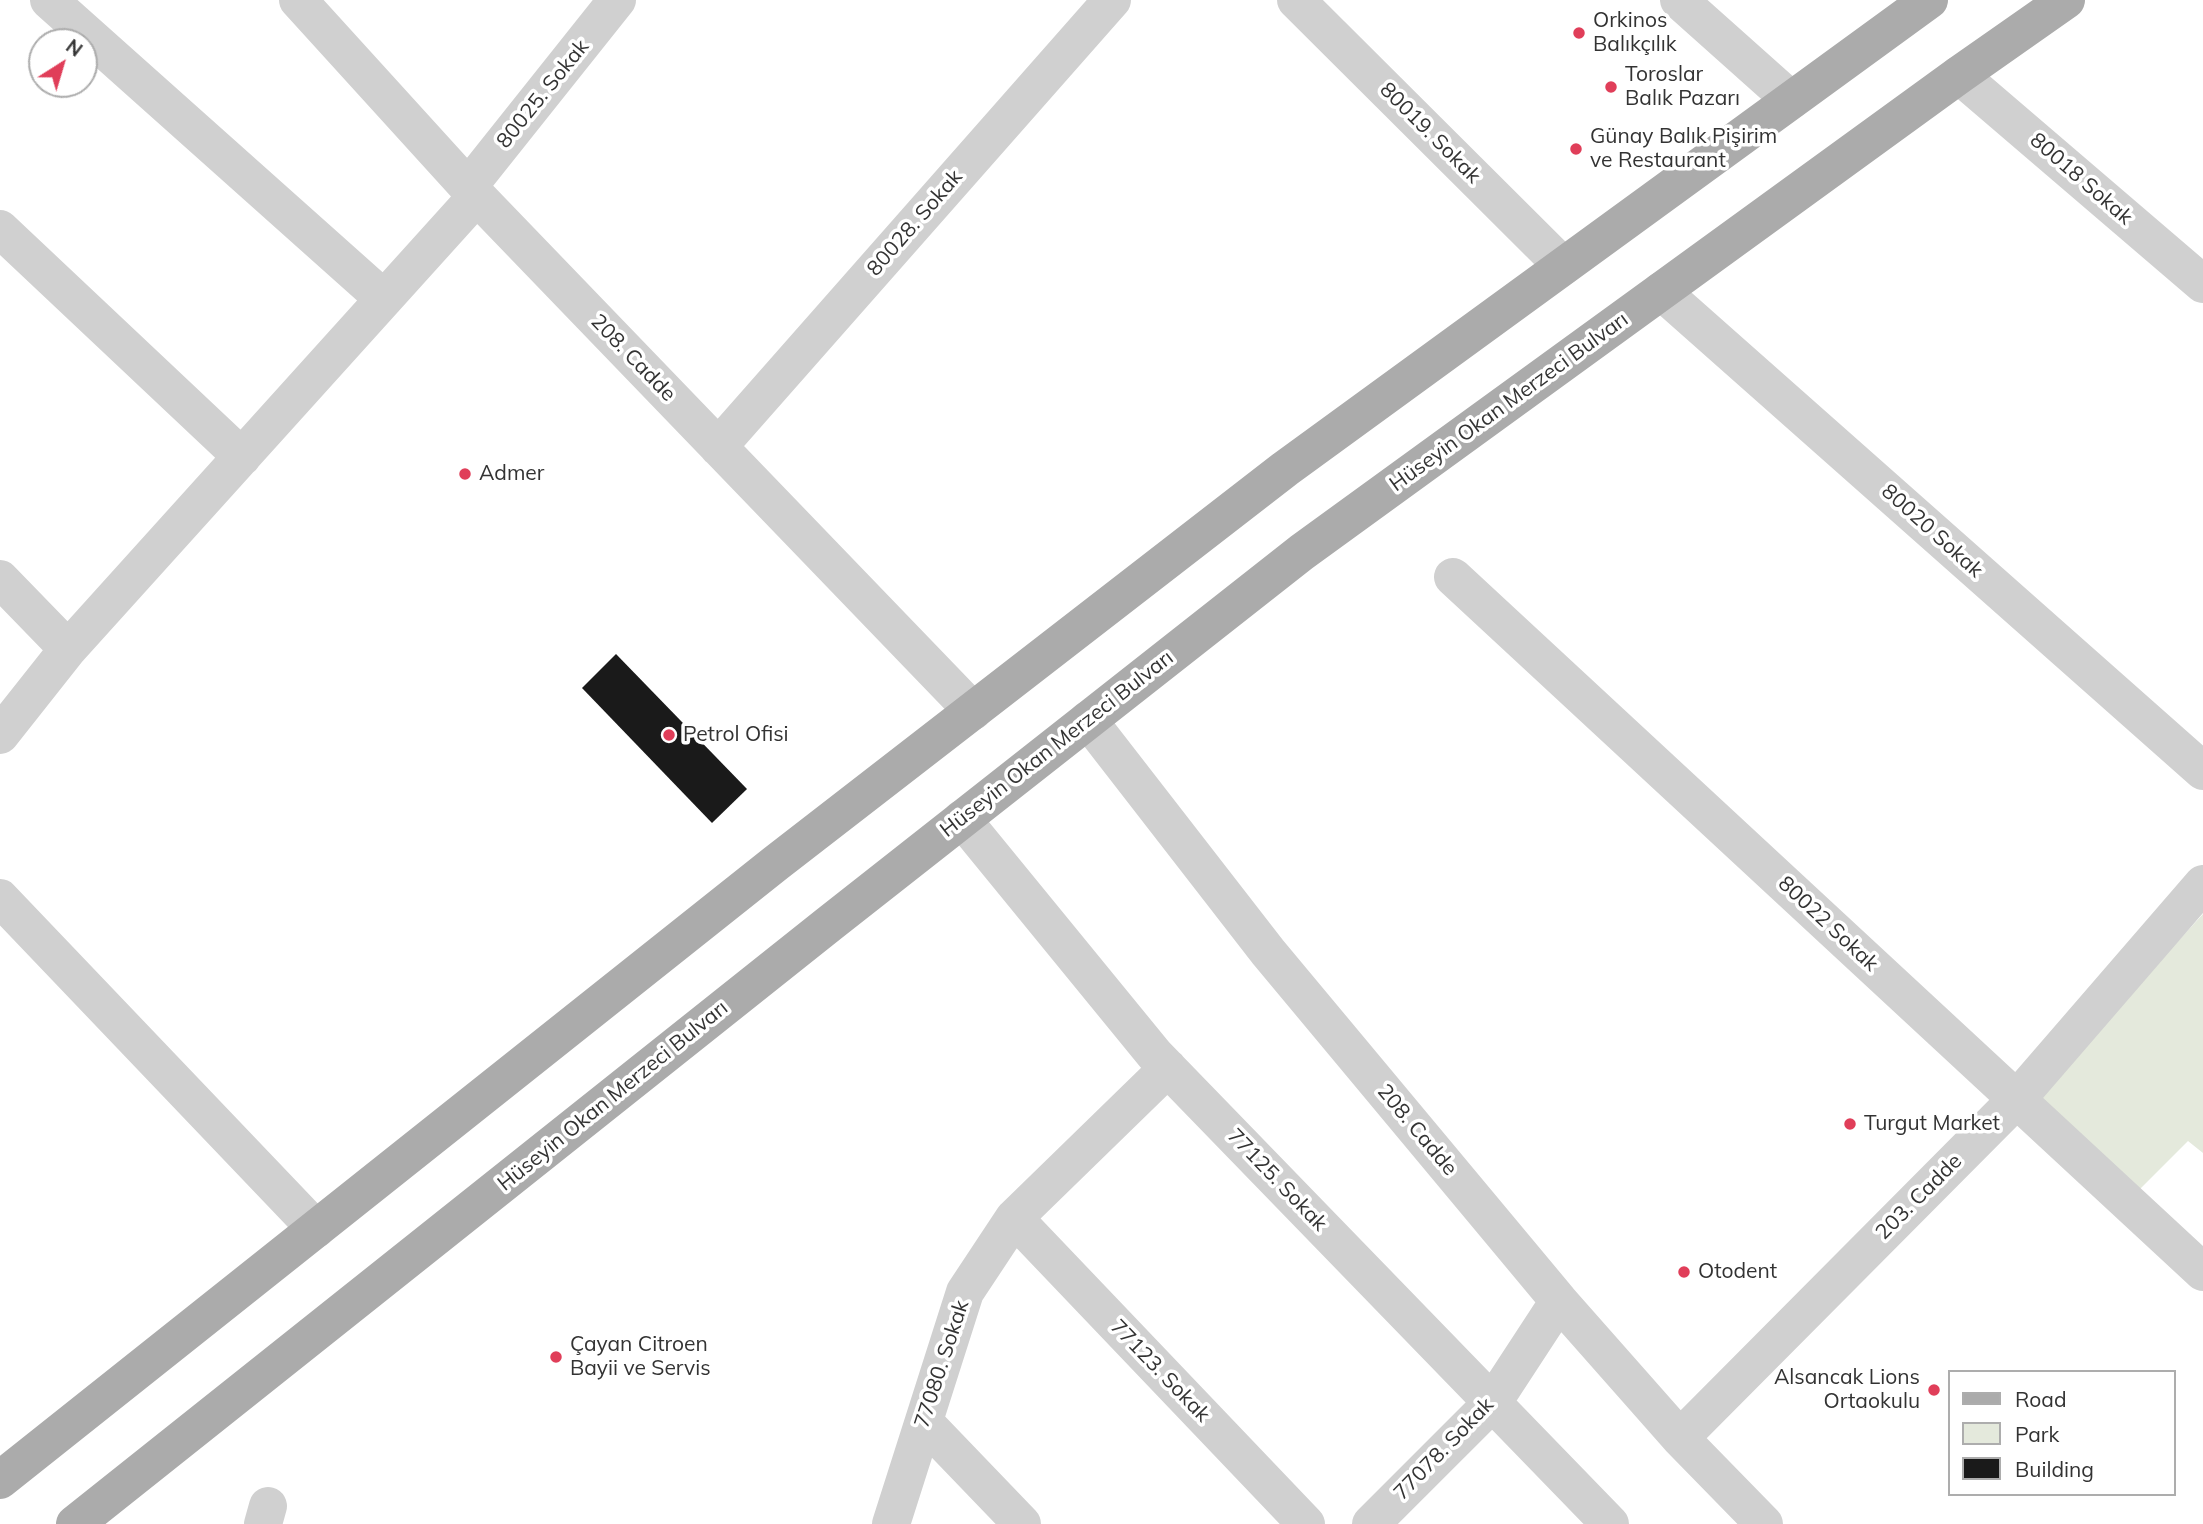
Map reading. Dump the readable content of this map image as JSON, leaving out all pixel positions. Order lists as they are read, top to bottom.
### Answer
{
  "streets": {
    "main road": ["Hüseyin Okan Merzeci Bulvarı"],
    "street": [
      "80025. Sokak",
      "80019. Sokak",
      "80018 Sokak",
      "80028. Sokak",
      "208. Cadde",
      "80020 Sokak",
      "80022 Sokak",
      "77125. Sokak",
      "203. Cadde",
      "77080. Sokak",
      "77123. Sokak",
      "77078. Sokak"
    ]
  },
  "crossings": [
    ["80025. Sokak", "208. Cadde"],
    ["80018 Sokak", "Hüseyin Okan Merzeci Bulvarı"],
    ["80028. Sokak", "208. Cadde"],
    ["208. Cadde", "Hüseyin Okan Merzeci Bulvarı"],
    ["208. Cadde", "203. Cadde"],
    ["208. Cadde", "77078. Sokak"],
    ["Hüseyin Okan Merzeci Bulvarı", "80020 Sokak"],
    ["Hüseyin Okan Merzeci Bulvarı", "77125. Sokak"],
    ["80022 Sokak", "203. Cadde"],
    ["77125. Sokak", "77080. Sokak"],
    ["77125. Sokak", "77078. Sokak"],
    ["77080. Sokak", "77123. Sokak"]
  ],
  "places": [
    "Orkinos Balıkçılık",
    "Toroslar Balık Pazarı",
    "Günay Balık Pişirim ve Restaurant",
    "Admer",
    "Petrol Ofisi",
    "Turgut Market",
    "Otodent",
    "Çayan Citroen Bayii ve Servis",
    "Alsancak Lions Ortaokulu"
  ],
  "legend": ["Road", "Park", "Building"],
  "north": "top right"
}
